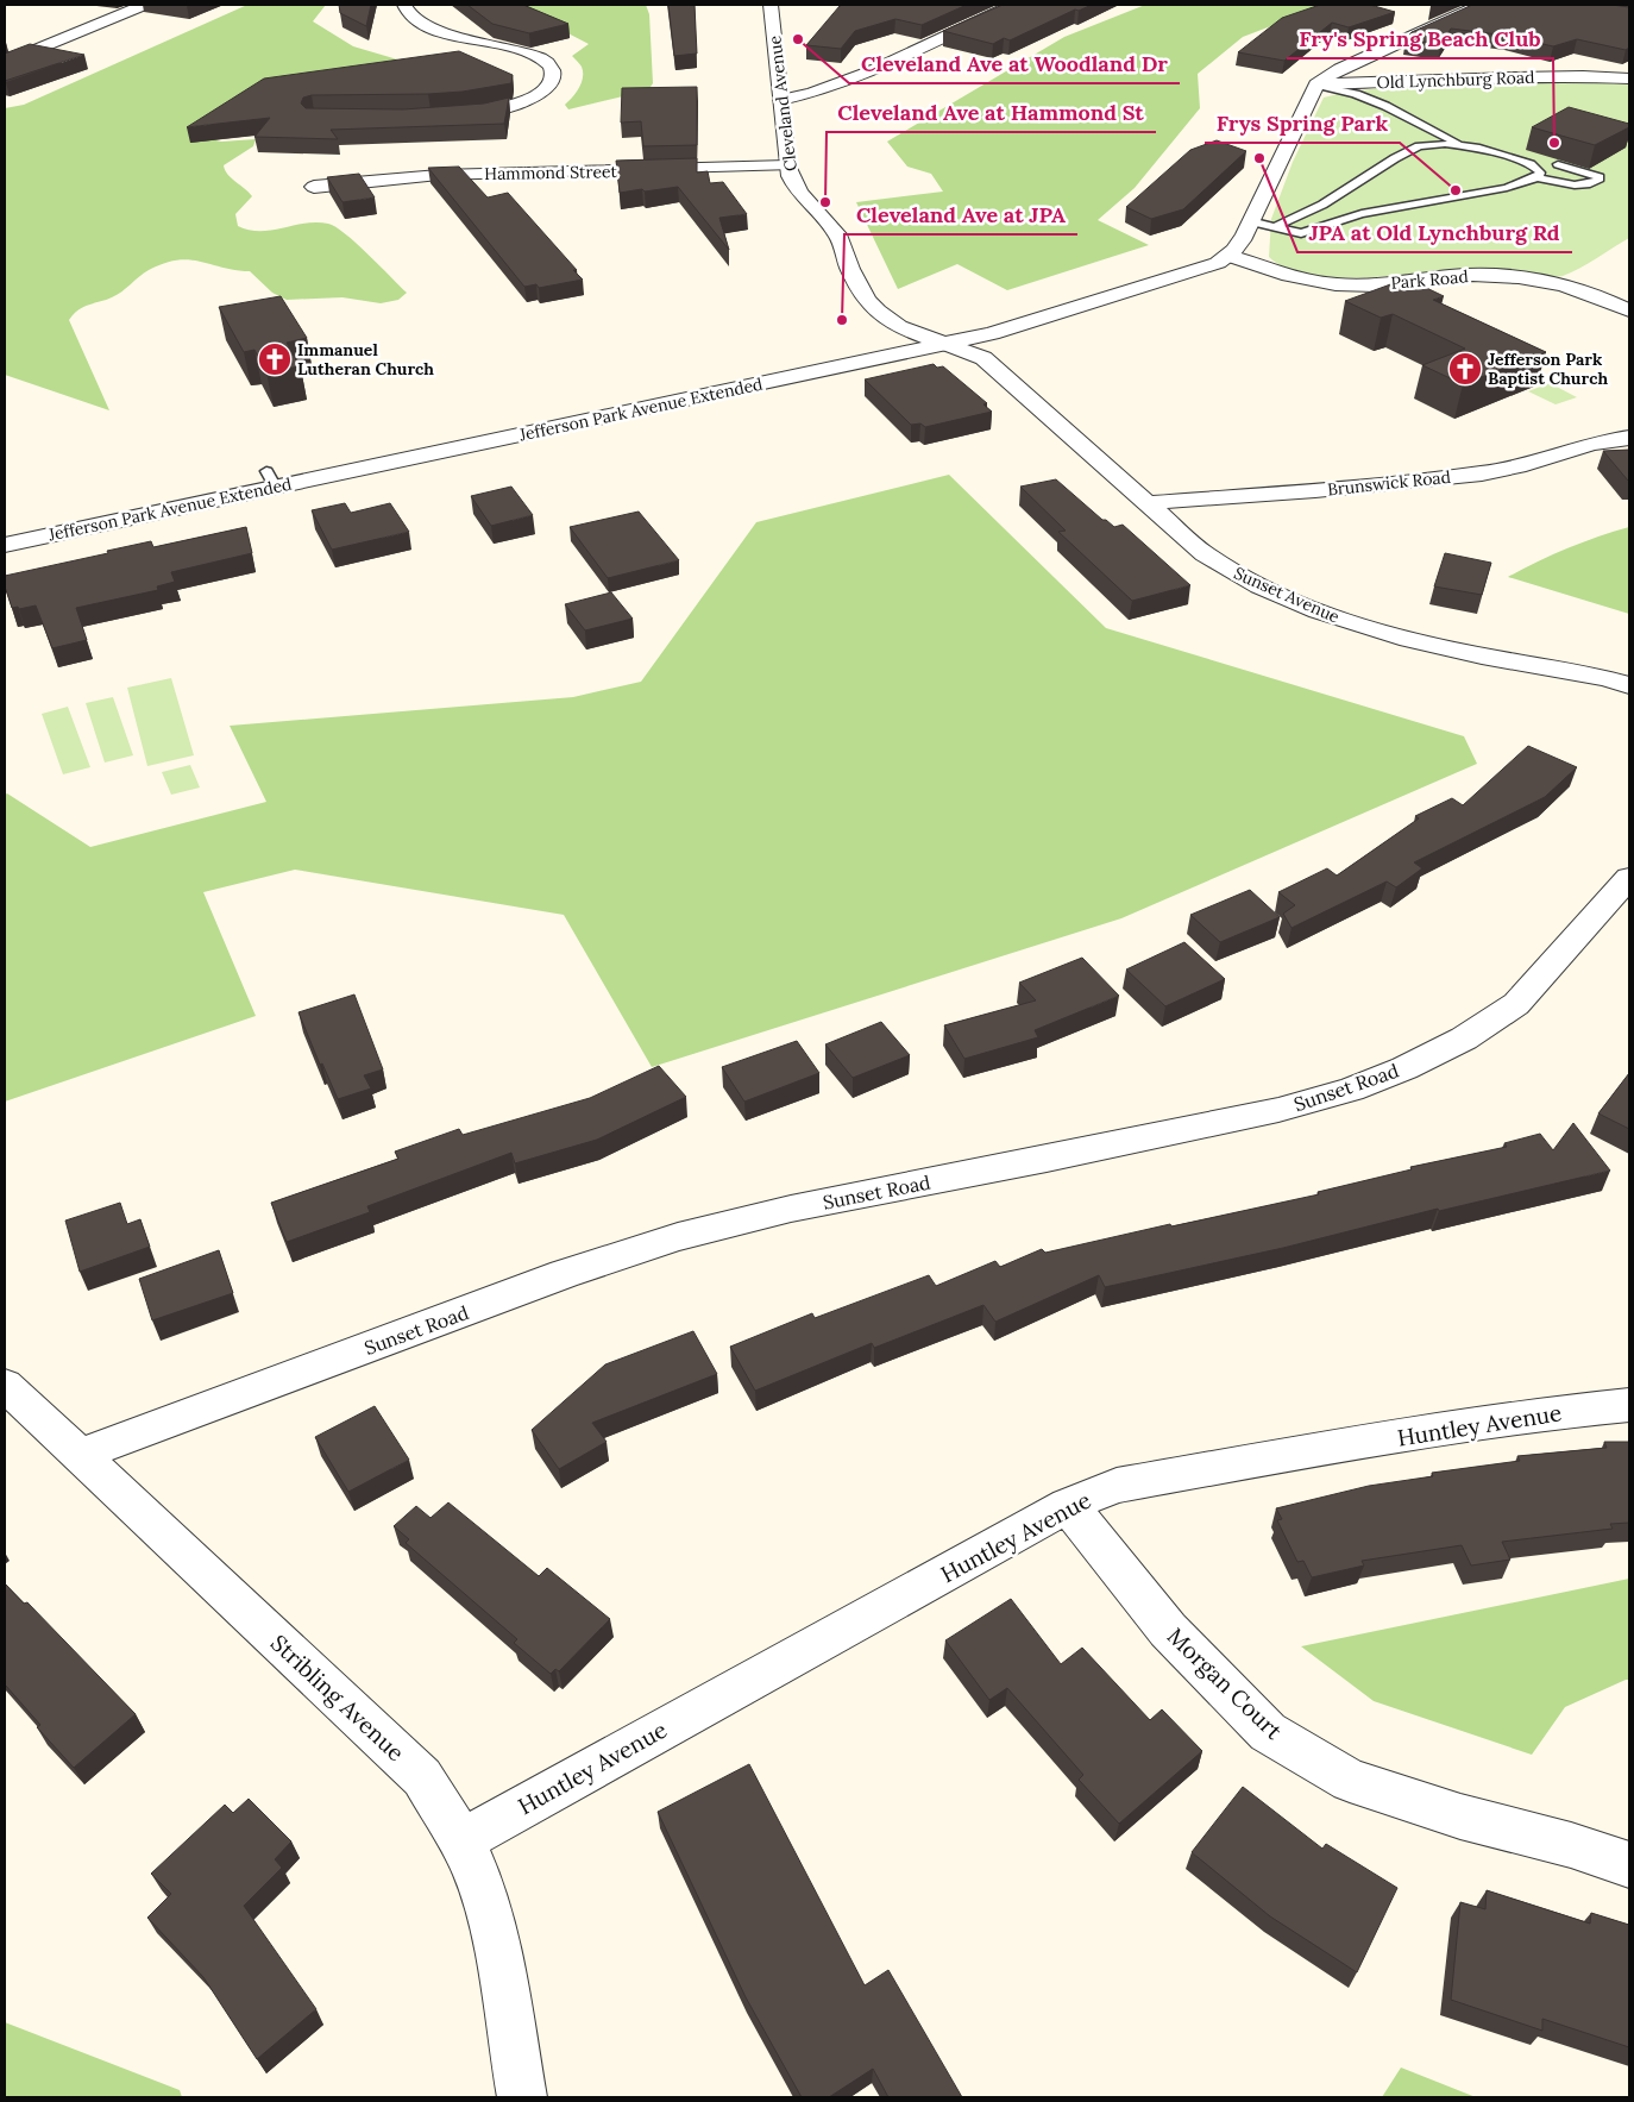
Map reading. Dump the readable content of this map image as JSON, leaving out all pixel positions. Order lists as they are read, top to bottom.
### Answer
{
  "streets": {
    "street": [
      "Old Lynchburg Road",
      "Cleveland Avenue",
      "Hammond Street",
      "Park Road",
      "Jefferson Park Avenue Extended",
      "Brunswick Road",
      "Sunset Avenue",
      "Sunset Road",
      "Huntley Avenue",
      "Morgan Court",
      "Stribling Avenue"
    ]
  },
  "crossings": [
    ["Cleveland Avenue", "Hammond Street"],
    ["Cleveland Avenue", "Jefferson Park Avenue Extended"],
    ["Cleveland Avenue", "Sunset Avenue"],
    ["Park Road", "Jefferson Park Avenue Extended"],
    ["Jefferson Park Avenue Extended", "Sunset Avenue"],
    ["Brunswick Road", "Sunset Avenue"],
    ["Sunset Road", "Stribling Avenue"],
    ["Huntley Avenue", "Morgan Court"],
    ["Huntley Avenue", "Stribling Avenue"]
  ],
  "places": {
    "other": [
      "Cleveland Ave at Woodland Dr",
      "Fry's Spring Beach Club",
      "JPA at Old Lynchburg Rd",
      "Frys Spring Park",
      "Cleveland Ave at Hammond St",
      "Cleveland Ave at JPA"
    ],
    "church": ["Immanuel Lutheran Church", "Jefferson Park Baptist Church"]
  }
}
